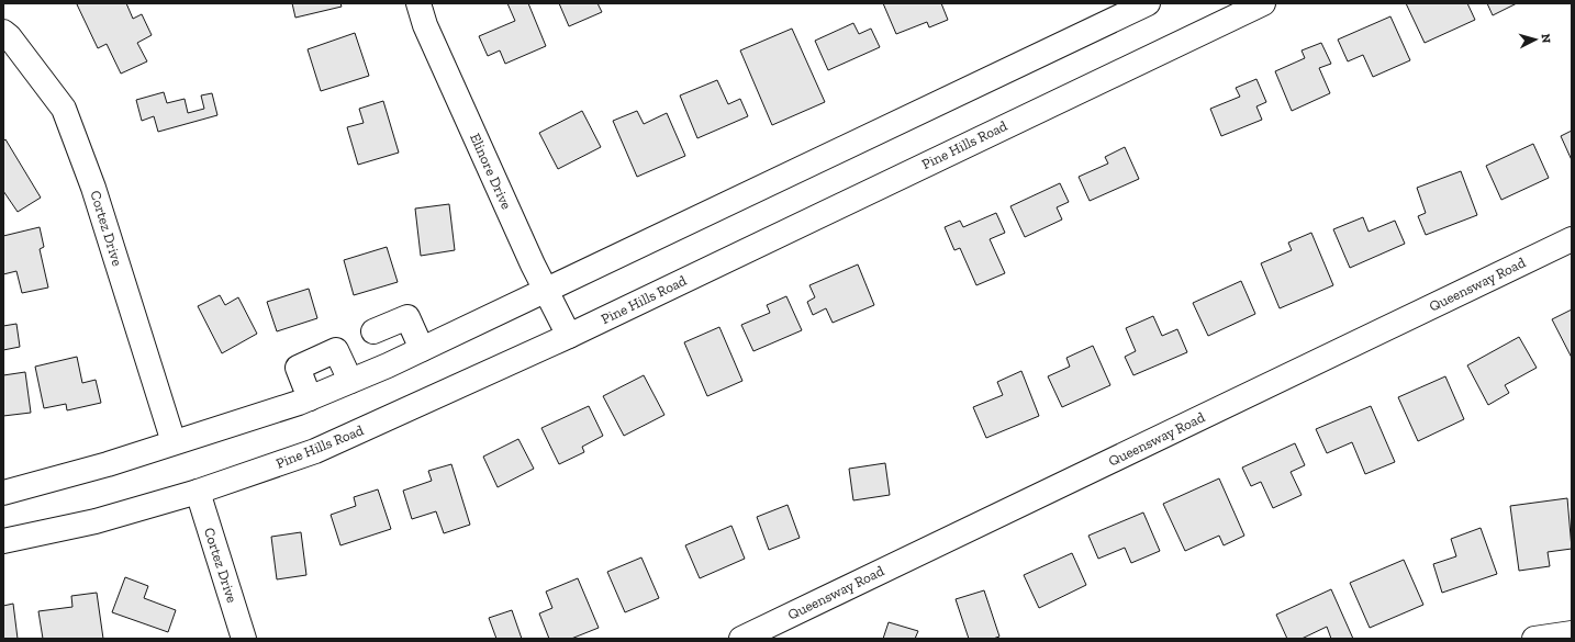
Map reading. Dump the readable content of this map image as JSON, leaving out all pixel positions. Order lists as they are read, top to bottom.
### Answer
{
  "streets": {
    "main road": [
      "Pine Hills Road",
      "Elinore Drive",
      "Cortez Drive",
      "Queensway Road"
    ]
  },
  "crossings": [
    ["Pine Hills Road", "Elinore Drive"],
    ["Pine Hills Road", "Cortez Drive"]
  ],
  "north": "right"
}
